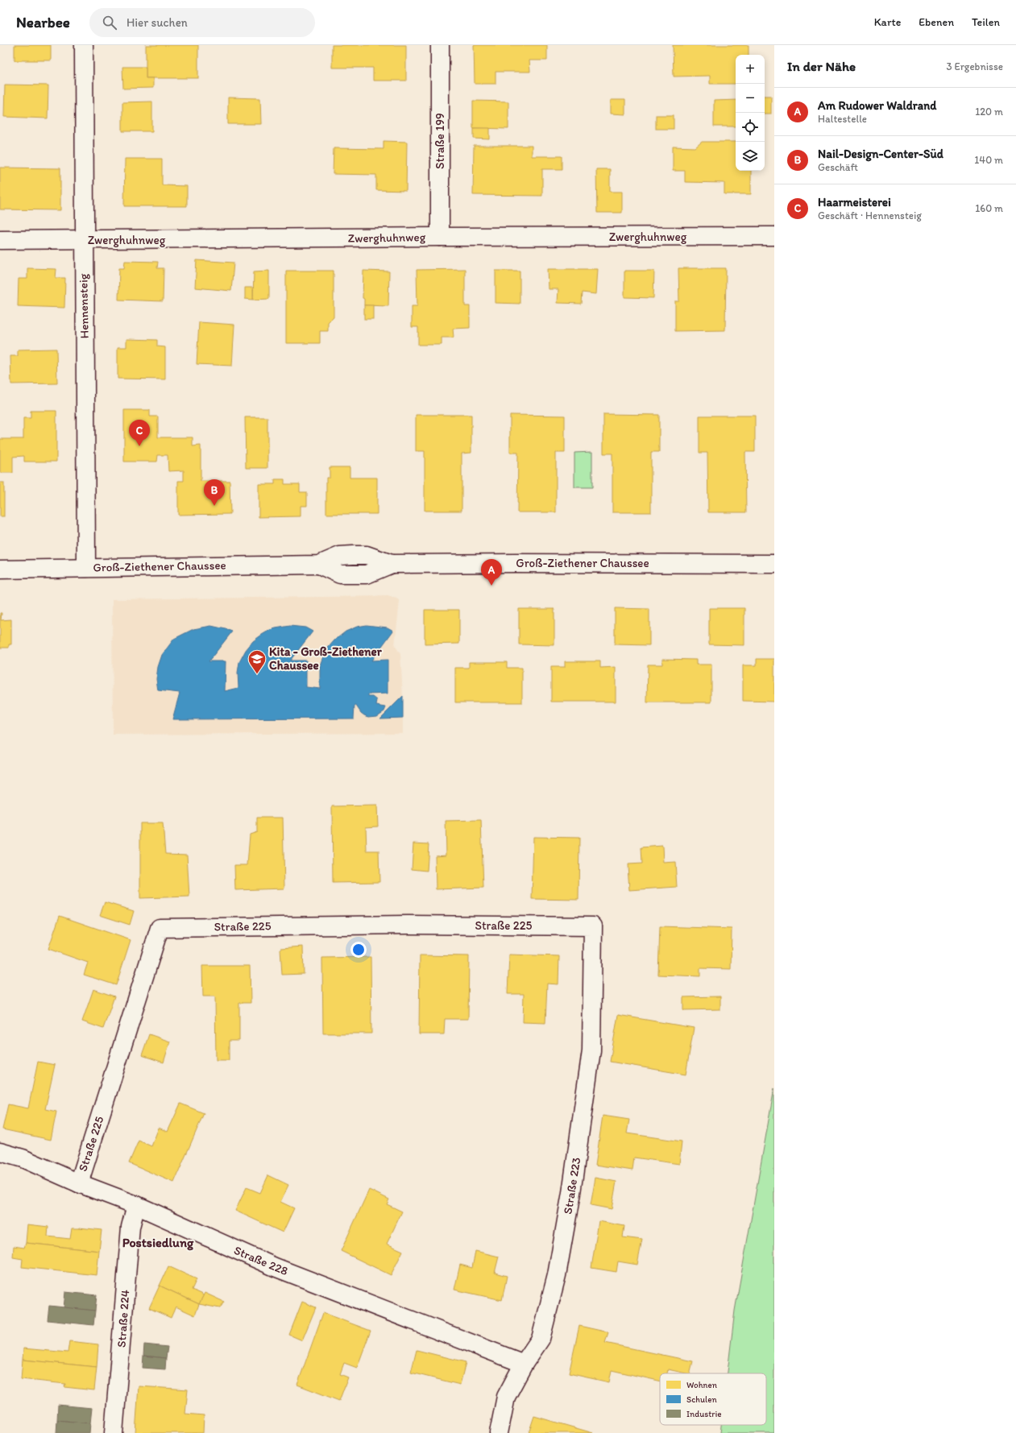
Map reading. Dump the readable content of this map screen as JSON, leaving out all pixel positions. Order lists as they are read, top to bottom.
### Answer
{
  "streets": {
    "street": [
      "Straße 199",
      "Zwerghuhnweg",
      "Hennensteig",
      "Groß-Ziethener Chaussee",
      "Straße 225",
      "Straße 223",
      "Straße 228",
      "Straße 224"
    ]
  },
  "crossings": [
    ["Straße 199", "Zwerghuhnweg"],
    ["Zwerghuhnweg", "Hennensteig"],
    ["Hennensteig", "Groß-Ziethener Chaussee"],
    ["Straße 225", "Straße 223"],
    ["Straße 225", "Straße 228"],
    ["Straße 223", "Straße 228"],
    ["Straße 228", "Straße 224"]
  ],
  "districts": ["Postsiedlung"],
  "places": {
    "school or university": ["Kita - Groß-Ziethener Chaussee"]
  },
  "legend": ["Wohnen", "Schulen", "Industrie"],
  "page": {
    "header": "Nearbee",
    "search": "Hier suchen",
    "nav": ["Karte", "Ebenen", "Teilen"],
    "heading": ["In der Nähe", "3 Ergebnisse"],
    "map_buttons": ["+", "−"],
    "list": [
      {
        "mark": "A",
        "name": "Am Rudower Waldrand",
        "note": "Haltestelle",
        "value": "120 m"
      },
      {
        "mark": "B",
        "name": "Nail-Design-Center-Süd",
        "note": "Geschäft",
        "value": "140 m"
      },
      {
        "mark": "C",
        "name": "Haarmeisterei",
        "note": "Geschäft · Hennensteig",
        "value": "160 m"
      }
    ],
    "pins": ["C", "B", "A"]
  }
}
